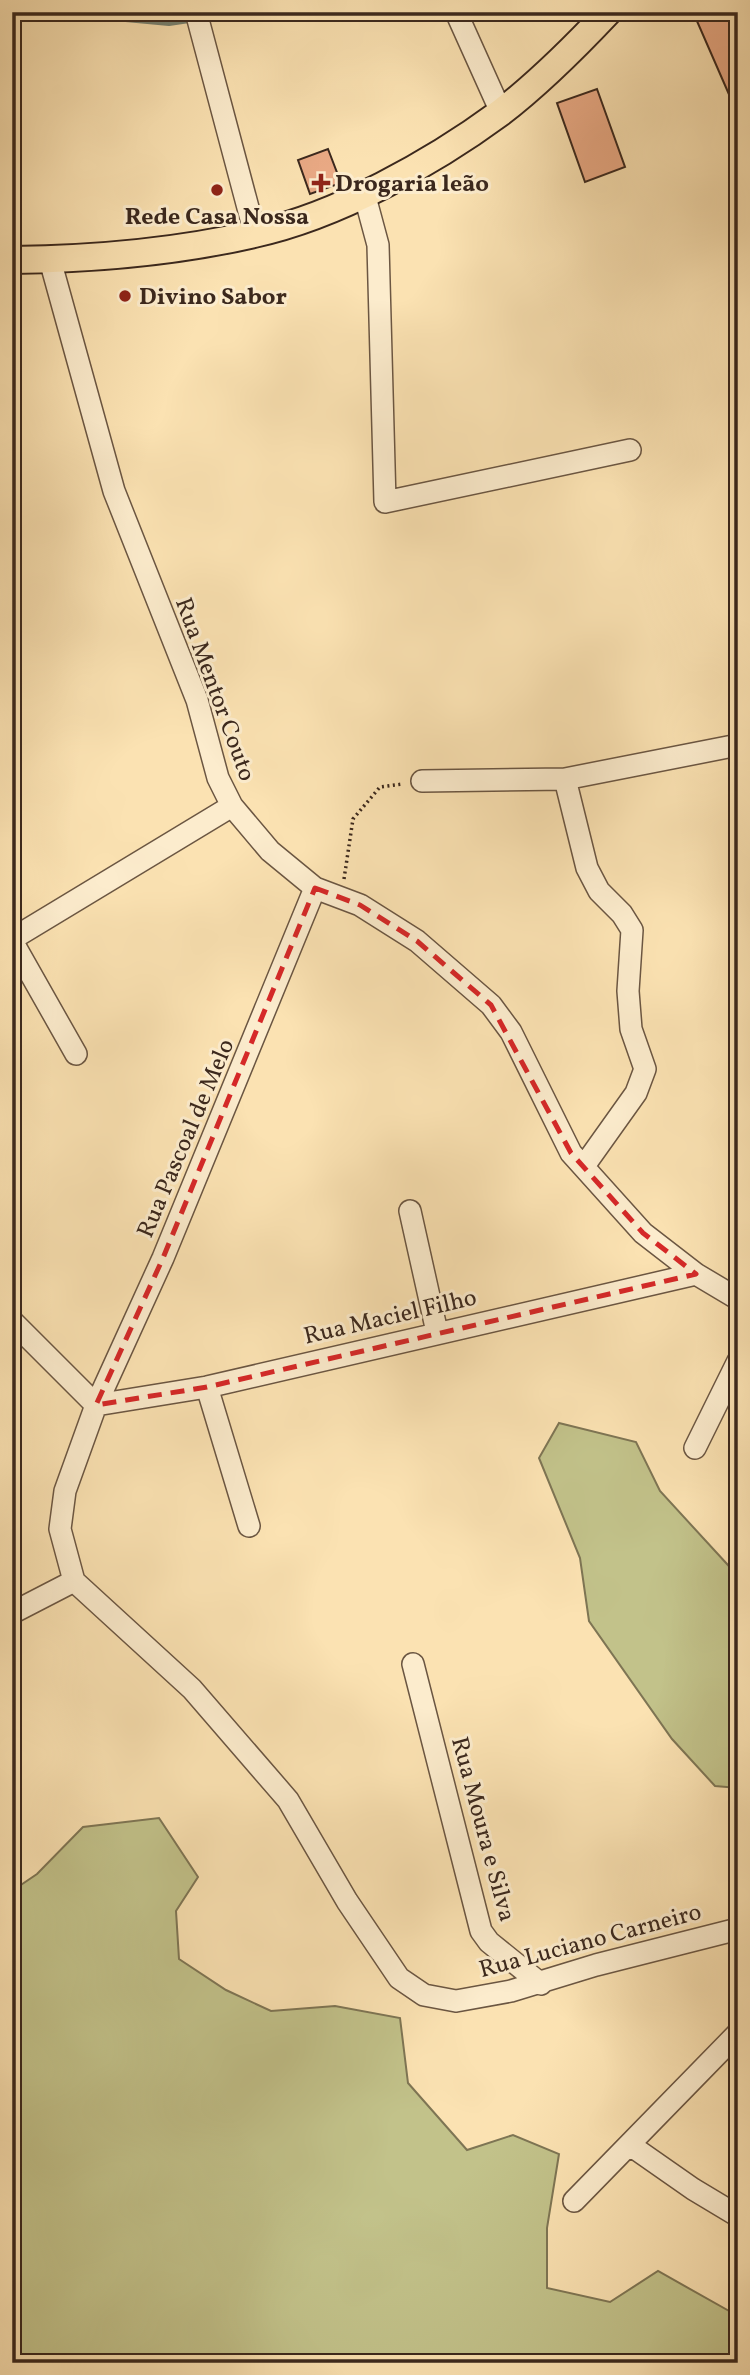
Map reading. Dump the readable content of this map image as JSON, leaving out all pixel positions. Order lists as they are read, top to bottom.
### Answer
{
  "streets": {
    "street": [
      "Rua Mentor Couto",
      "Rua Pascoal de Melo",
      "Rua Maciel Filho",
      "Rua Moura e Silva",
      "Rua Luciano Carneiro"
    ]
  },
  "crossings": [
    ["Rua Mentor Couto", "Rua Pascoal de Melo"],
    ["Rua Mentor Couto", "Rua Maciel Filho"],
    ["Rua Pascoal de Melo", "Rua Maciel Filho"],
    ["Rua Pascoal de Melo", "Rua Luciano Carneiro"],
    ["Rua Moura e Silva", "Rua Luciano Carneiro"]
  ],
  "places": {
    "health": ["Drogaria leão"],
    "other": ["Rede Casa Nossa", "Divino Sabor"]
  }
}
